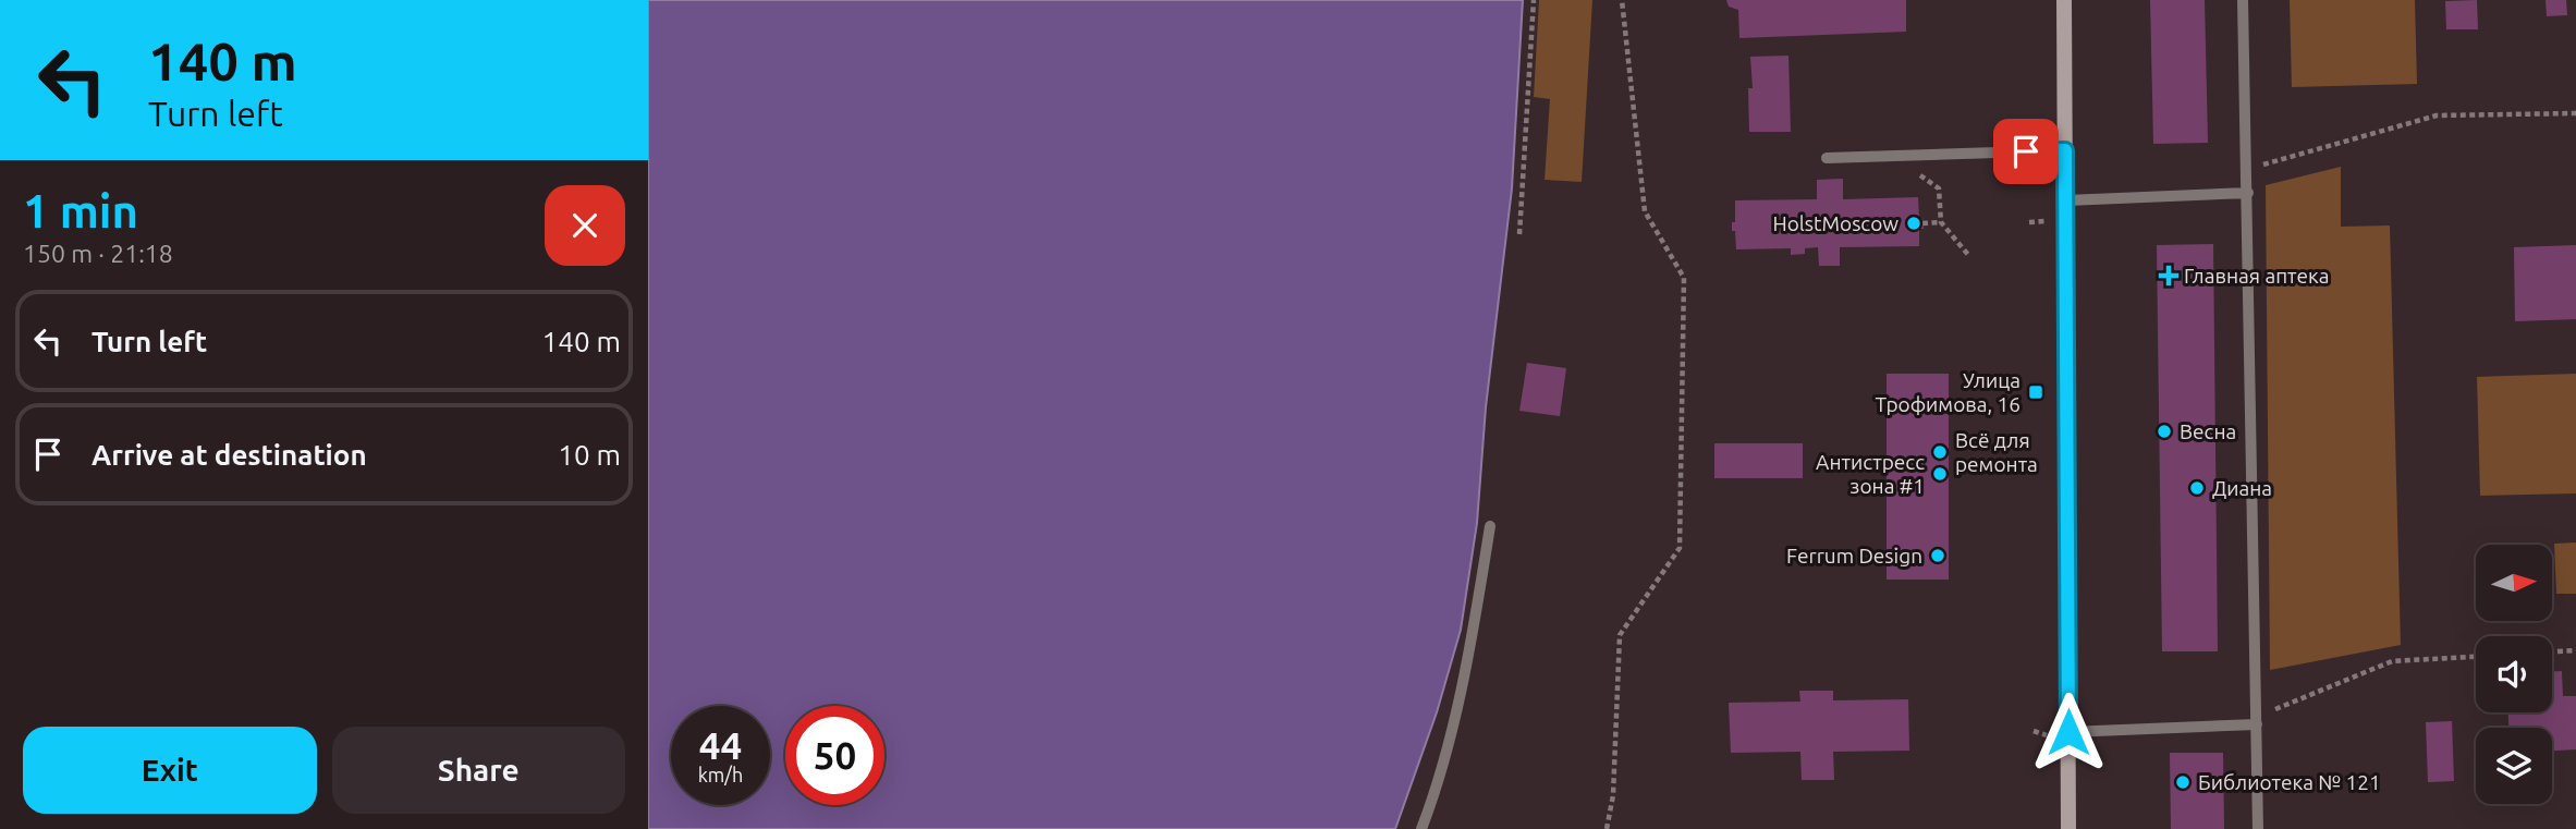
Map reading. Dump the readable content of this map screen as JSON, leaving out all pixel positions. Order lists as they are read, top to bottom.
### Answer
{
  "places": {
    "other": [
      "HolstMoscow",
      "Весна",
      "Всё для ремонта",
      "Антистресс зона #1",
      "Диана",
      "Ferrum Design",
      "Библиотека № 121"
    ],
    "health": ["Главная аптека"],
    "transit": ["Улица Трофимова, 16"]
  },
  "north": "right",
  "page": {
    "turn": ["140 m", "Turn left"],
    "heading": ["1 min", "150 m · 21:18"],
    "list": [
      {
        "name": "Turn left",
        "value": "140 m"
      },
      {
        "name": "Arrive at destination",
        "value": "10 m"
      }
    ],
    "speed": "44 km/h",
    "limit": "50",
    "buttons": ["Exit", "Share"]
  }
}
